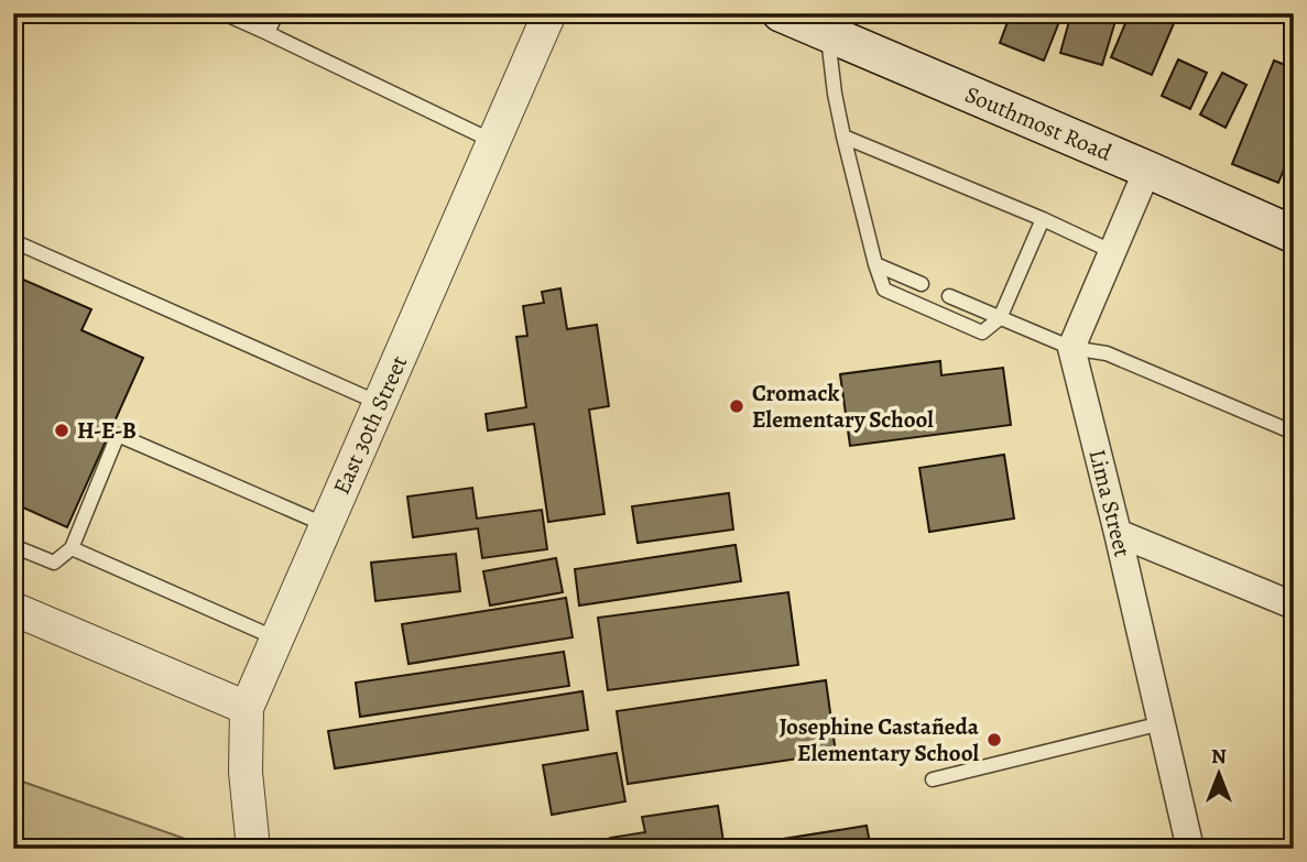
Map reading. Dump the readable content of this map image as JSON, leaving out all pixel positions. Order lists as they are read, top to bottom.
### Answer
{
  "streets": {
    "main road": ["Southmost Road"],
    "street": ["East 30th Street", "Lima Street"]
  },
  "places": ["Cromack Elementary School", "H-E-B", "Josephine Castañeda Elementary School"],
  "north": "top"
}
